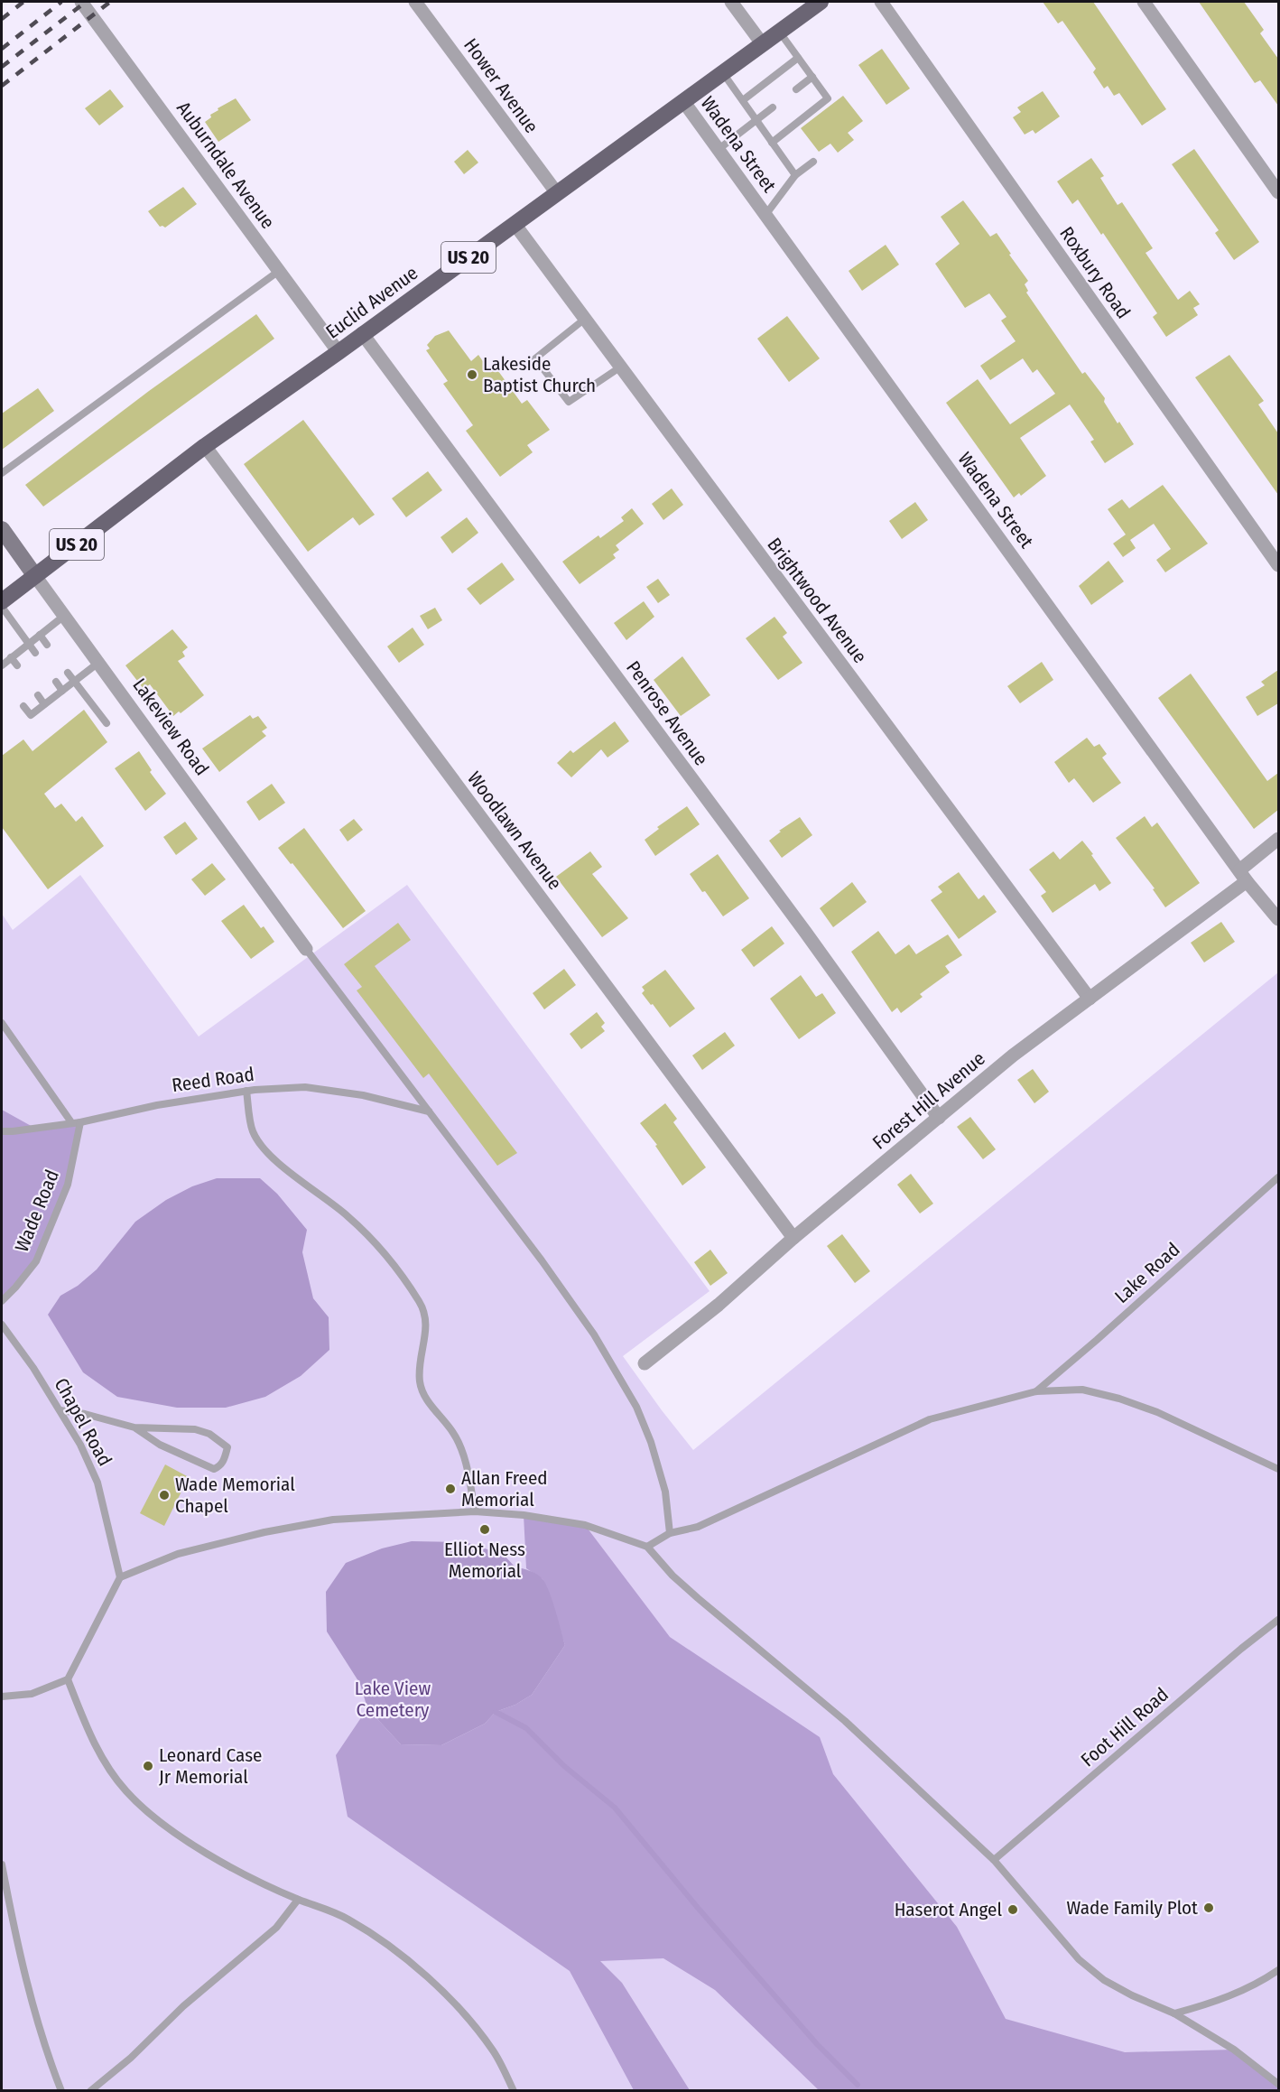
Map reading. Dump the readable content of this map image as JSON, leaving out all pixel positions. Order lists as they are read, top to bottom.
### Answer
{
  "streets": {
    "main road": ["US 20", "Euclid Avenue"],
    "street": [
      "Hower Avenue",
      "Wadena Street",
      "Auburndale Avenue",
      "Roxbury Road",
      "Brightwood Avenue",
      "Penrose Avenue",
      "Lakeview Road",
      "Woodlawn Avenue",
      "Forest Hill Avenue"
    ],
    "lane": [
      "Reed Road",
      "Wade Road",
      "Lake Road",
      "Chapel Road",
      "Foot Hill Road"
    ]
  },
  "crossings": [
    ["Hower Avenue", "Euclid Avenue"],
    ["Wadena Street", "Euclid Avenue"],
    ["Wadena Street", "Forest Hill Avenue"],
    ["Auburndale Avenue", "Euclid Avenue"],
    ["Euclid Avenue", "Brightwood Avenue"],
    ["Euclid Avenue", "Penrose Avenue"],
    ["Euclid Avenue", "Lakeview Road"],
    ["Euclid Avenue", "Woodlawn Avenue"],
    ["Brightwood Avenue", "Forest Hill Avenue"],
    ["Penrose Avenue", "Forest Hill Avenue"],
    ["Woodlawn Avenue", "Forest Hill Avenue"],
    ["Reed Road", "Wade Road"]
  ],
  "parks": ["Lake View Cemetery"],
  "places": [
    "Lakeside Baptist Church",
    "Allan Freed Memorial",
    "Wade Memorial Chapel",
    "Elliot Ness Memorial",
    "Leonard Case Jr Memorial",
    "Wade Family Plot",
    "Haserot Angel"
  ]
}
